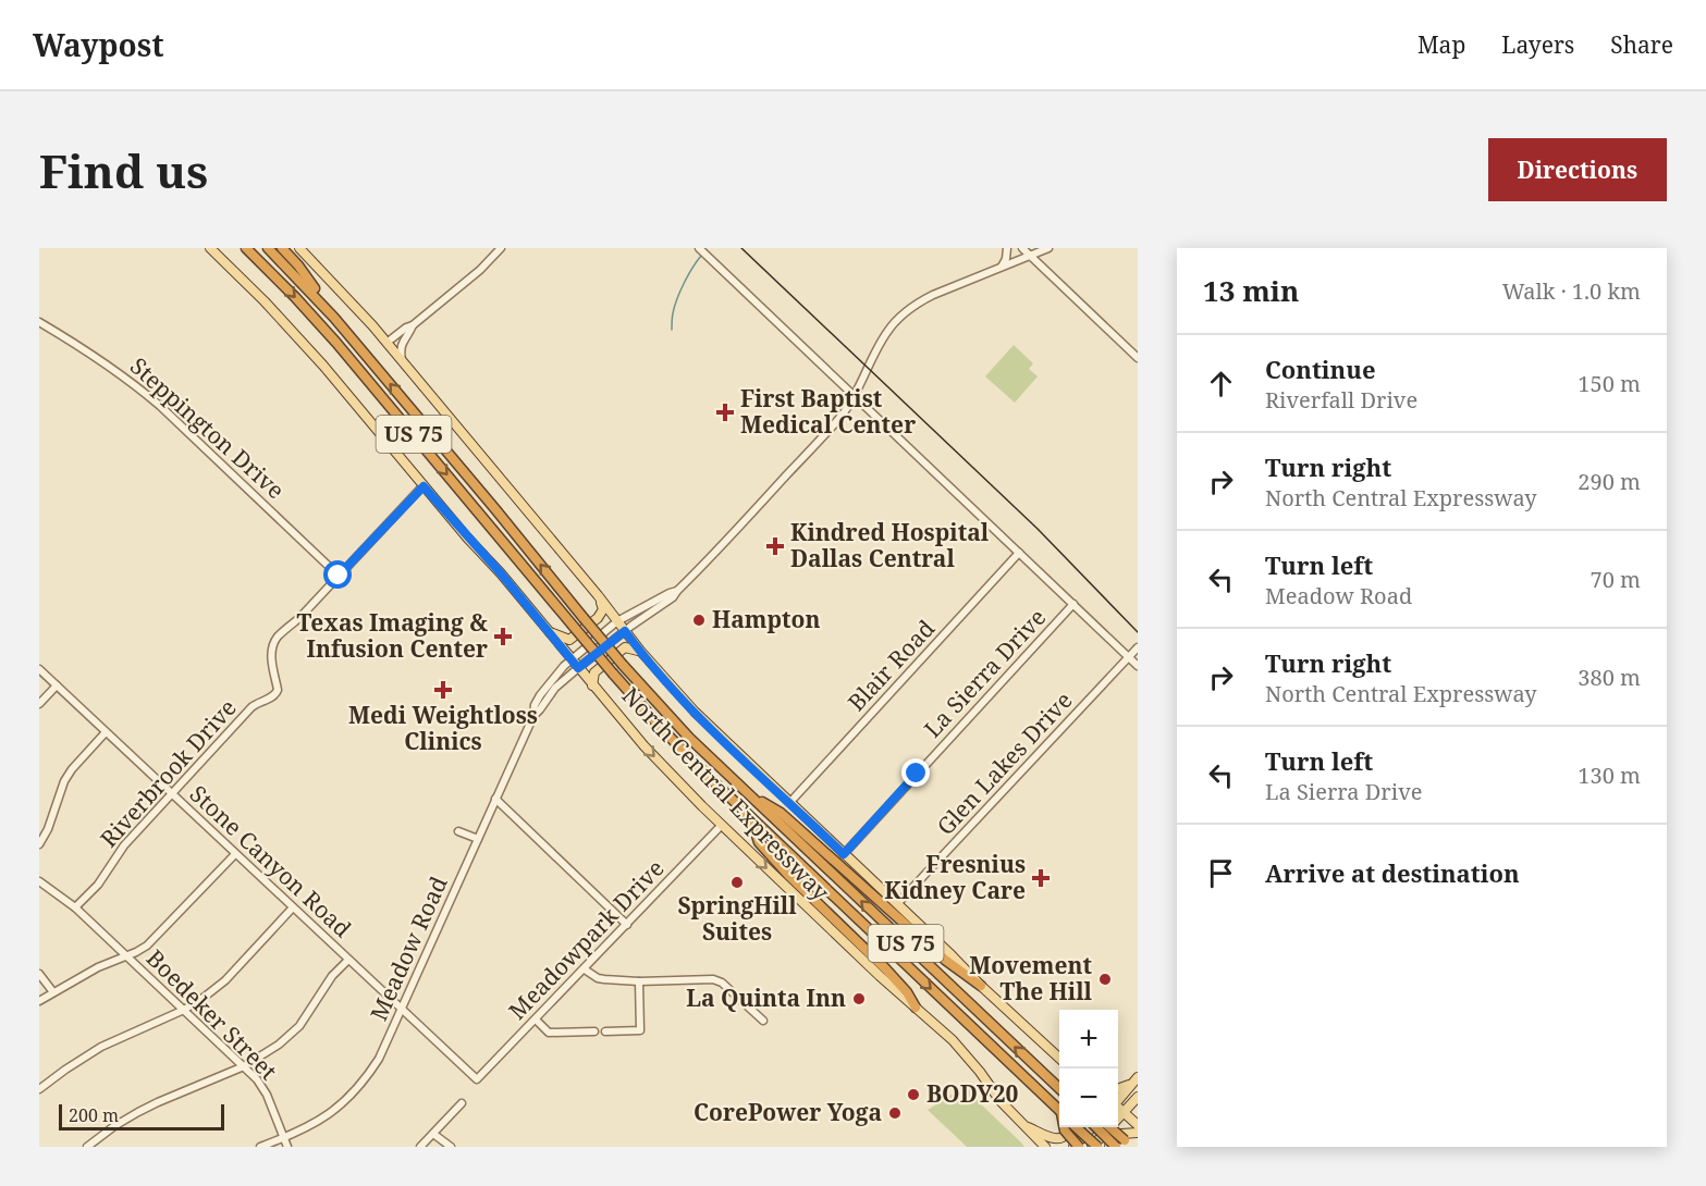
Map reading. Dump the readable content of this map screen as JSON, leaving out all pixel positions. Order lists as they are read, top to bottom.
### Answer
{
  "streets": {
    "highway": ["US 75", "North Central Expressway"],
    "street": [
      "Steppington Drive",
      "Blair Road",
      "La Sierra Drive",
      "Glen Lakes Drive",
      "Riverbrook Drive",
      "Stone Canyon Road",
      "Meadowpark Drive",
      "Meadow Road",
      "Boedeker Street"
    ]
  },
  "crossings": [
    ["Steppington Drive", "Riverbrook Drive"],
    ["Blair Road", "North Central Expressway"],
    ["La Sierra Drive", "North Central Expressway"],
    ["Glen Lakes Drive", "North Central Expressway"],
    ["Riverbrook Drive", "Stone Canyon Road"],
    ["Riverbrook Drive", "Boedeker Street"],
    ["North Central Expressway", "Meadowpark Drive"],
    ["North Central Expressway", "Meadow Road"],
    ["Stone Canyon Road", "Meadowpark Drive"],
    ["Stone Canyon Road", "Meadow Road"],
    ["Meadow Road", "Boedeker Street"]
  ],
  "places": {
    "health": [
      "First Baptist Medical Center",
      "Kindred Hospital Dallas Central",
      "Texas Imaging & Infusion Center",
      "Medi Weightloss Clinics",
      "Fresnius Kidney Care"
    ],
    "other": [
      "Hampton",
      "SpringHill Suites",
      "Movement The Hill",
      "La Quinta Inn",
      "BODY20",
      "CorePower Yoga"
    ]
  },
  "scale_bar": "200 m",
  "page": {
    "header": "Waypost",
    "nav": ["Map", "Layers", "Share"],
    "buttons": "Directions",
    "title": "Find us",
    "heading": ["13 min", "Walk · 1.0 km"],
    "list": [
      ["Continue", "Riverfall Drive", "150 m"],
      ["Turn right", "North Central Expressway", "290 m"],
      ["Turn left", "Meadow Road", "70 m"],
      ["Turn right", "North Central Expressway", "380 m"],
      ["Turn left", "La Sierra Drive", "130 m"],
      "Arrive at destination"
    ],
    "map_buttons": ["+", "−"],
    "scale": "200 m"
  }
}
